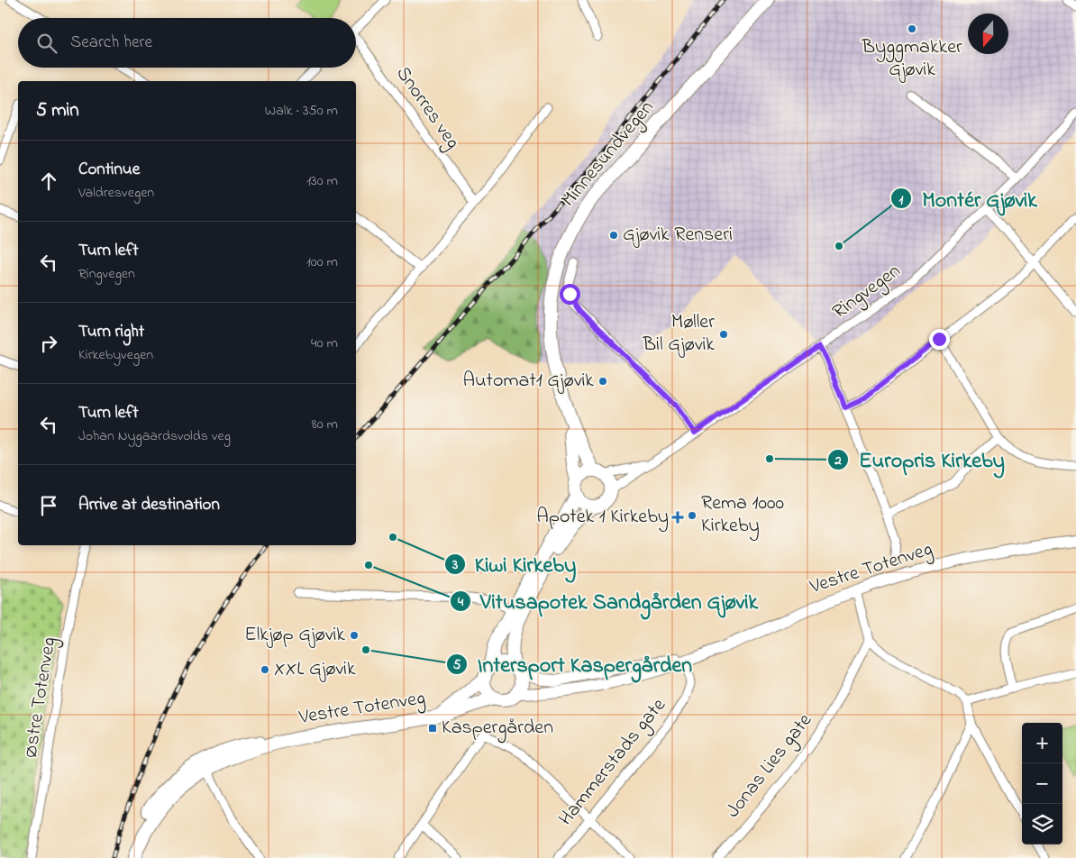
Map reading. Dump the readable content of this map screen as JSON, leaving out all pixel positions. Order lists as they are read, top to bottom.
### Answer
{
  "streets": {
    "main road": ["Minnesundvegen", "Vestre Totenveg"],
    "street": [
      "Snorres veg",
      "Ringvegen",
      "Østre Totenveg",
      "Hammerstads gate",
      "Jonas Lies gate"
    ]
  },
  "crossings": [
    ["Minnesundvegen", "Ringvegen"],
    ["Minnesundvegen", "Vestre Totenveg"],
    ["Vestre Totenveg", "Hammerstads gate"]
  ],
  "places": {
    "other": [
      "Byggmakker Gjøvik",
      "Gjøvik Renseri",
      "Montér Gjøvik",
      "Møller Bil Gjøvik",
      "Automat1 Gjøvik",
      "Europris Kirkeby",
      "Rema 1000 Kirkeby",
      "Kiwi Kirkeby",
      "Vitusapotek Sandgården Gjøvik",
      "Elkjøp Gjøvik",
      "Intersport Kaspergården",
      "XXL Gjøvik"
    ],
    "health": ["Apotek 1 Kirkeby"],
    "transit": ["Kaspergården"]
  },
  "north": "bottom",
  "page": {
    "search": "Search here",
    "heading": ["5 min", "Walk · 350 m"],
    "list": [
      ["Continue", "Valdresvegen", "130 m"],
      ["Turn left", "Ringvegen", "100 m"],
      ["Turn right", "Kirkebyvegen", "40 m"],
      ["Turn left", "Johan Nygaardsvolds veg", "80 m"],
      "Arrive at destination"
    ],
    "map_buttons": ["+", "−"]
  }
}
